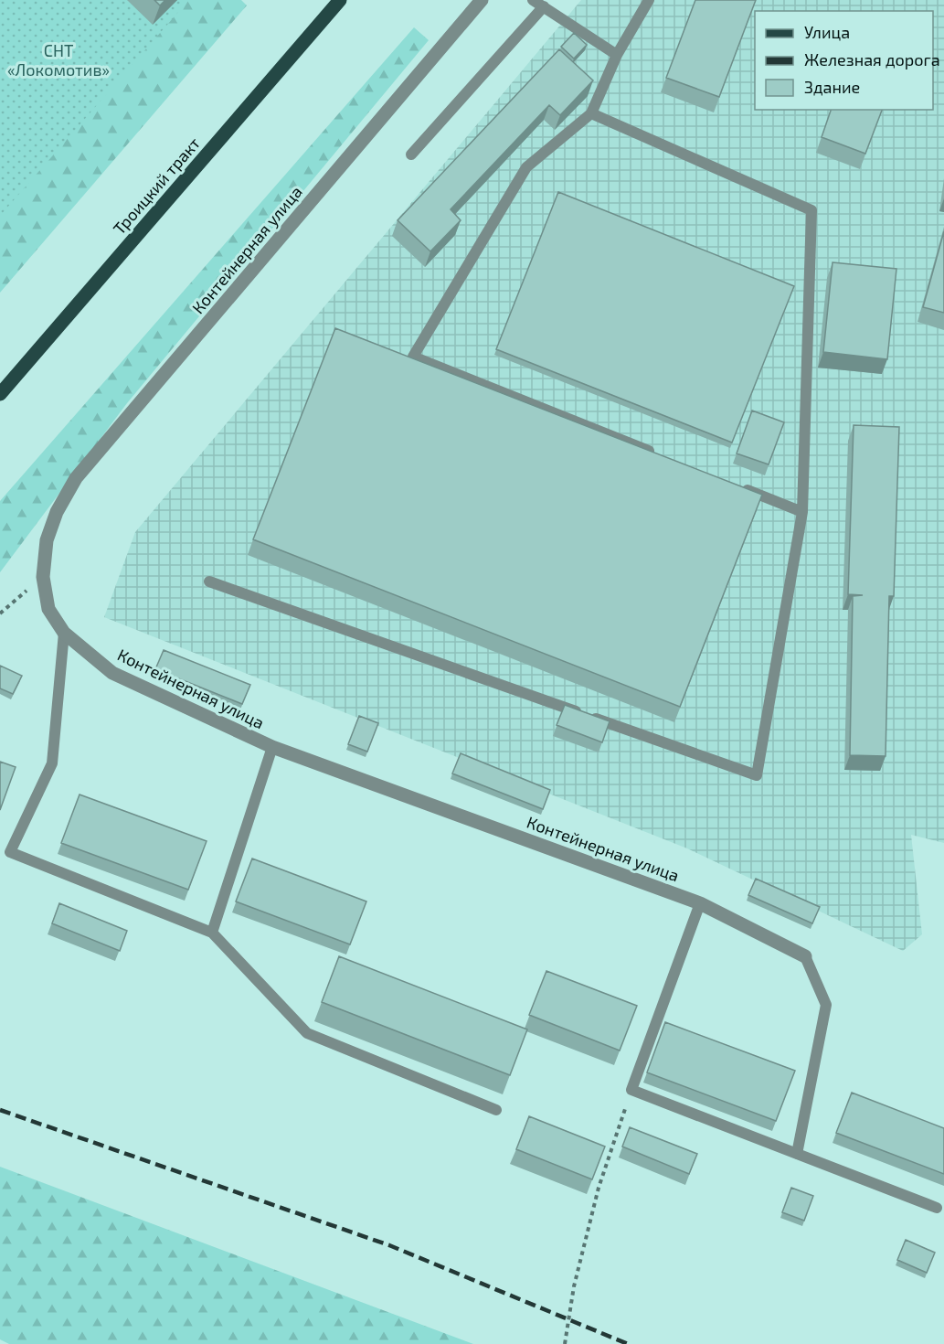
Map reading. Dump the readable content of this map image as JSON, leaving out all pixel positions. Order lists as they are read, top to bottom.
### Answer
{
  "streets": {
    "main road": ["Троицкий тракт"],
    "street": ["Контейнерная улица"]
  },
  "parks": ["СНТ «Локомотив»"],
  "legend": ["Улица", "Железная дорога", "Здание"]
}
